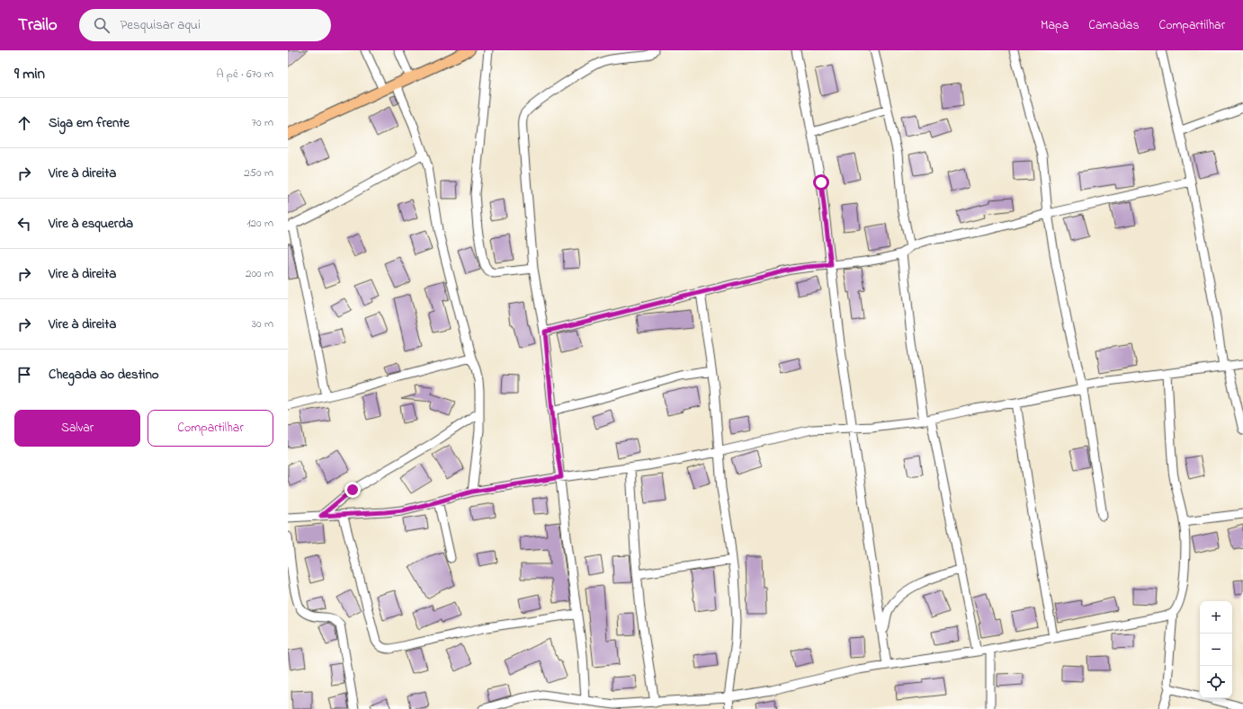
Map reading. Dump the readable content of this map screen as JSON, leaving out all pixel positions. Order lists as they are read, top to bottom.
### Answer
{
  "page": {
    "header": "Trailo",
    "search": "Pesquisar aqui",
    "nav": ["Mapa", "Camadas", "Compartilhar"],
    "heading": ["9 min", "A pé · 670 m"],
    "list": [
      ["Siga em frente", "70 m"],
      ["Vire à direita", "250 m"],
      ["Vire à esquerda", "120 m"],
      ["Vire à direita", "200 m"],
      ["Vire à direita", "30 m"],
      "Chegada ao destino"
    ],
    "buttons": ["Salvar", "Compartilhar"],
    "map_buttons": ["+", "−"]
  }
}
